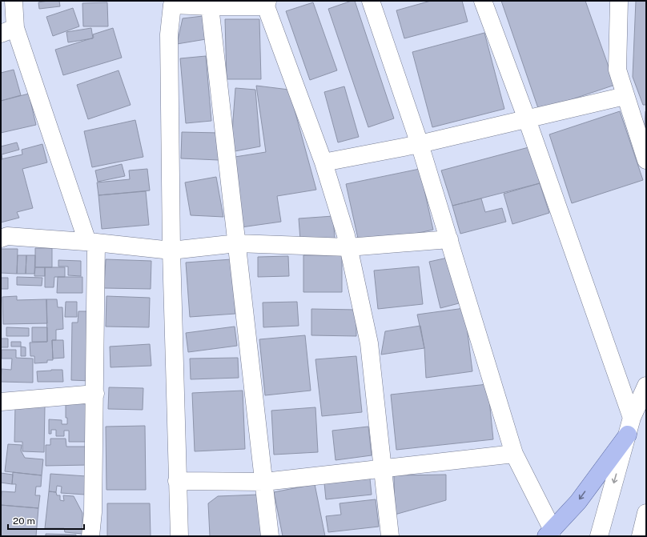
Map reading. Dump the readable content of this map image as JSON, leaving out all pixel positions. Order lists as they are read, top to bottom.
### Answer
{
  "scale_bar": "20 m"
}
